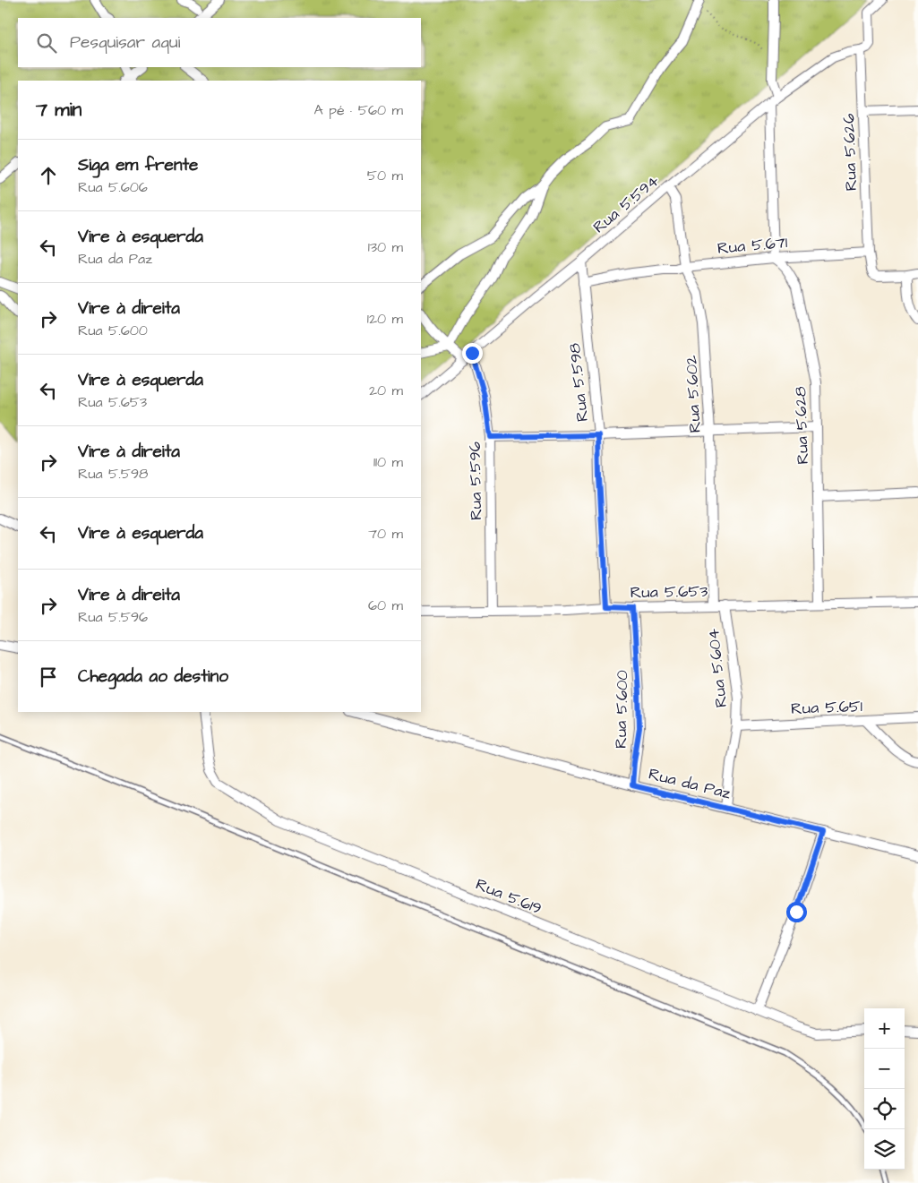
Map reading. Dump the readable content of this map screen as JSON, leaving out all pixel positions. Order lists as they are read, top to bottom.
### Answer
{
  "streets": {
    "street": [
      "Rua 5.626",
      "Rua 5.594",
      "Rua 5.671",
      "Rua 5.598",
      "Rua 5.602",
      "Rua 5.628",
      "Rua 5.596",
      "Rua 5.653",
      "Rua 5.604",
      "Rua 5.651",
      "Rua 5.600",
      "Rua da Paz",
      "Rua 5.619"
    ]
  },
  "crossings": [
    ["Rua 5.626", "Rua 5.594"],
    ["Rua 5.626", "Rua 5.671"],
    ["Rua 5.594", "Rua 5.598"],
    ["Rua 5.594", "Rua 5.602"],
    ["Rua 5.594", "Rua 5.596"],
    ["Rua 5.671", "Rua 5.598"],
    ["Rua 5.671", "Rua 5.602"],
    ["Rua 5.671", "Rua 5.628"],
    ["Rua 5.598", "Rua 5.653"],
    ["Rua 5.602", "Rua 5.653"],
    ["Rua 5.628", "Rua 5.653"],
    ["Rua 5.596", "Rua 5.653"],
    ["Rua 5.653", "Rua 5.604"],
    ["Rua 5.653", "Rua 5.600"],
    ["Rua 5.604", "Rua 5.651"],
    ["Rua 5.604", "Rua da Paz"],
    ["Rua 5.600", "Rua da Paz"]
  ],
  "page": {
    "search": "Pesquisar aqui",
    "heading": ["7 min", "A pé · 560 m"],
    "list": [
      ["Siga em frente", "Rua 5.606", "50 m"],
      ["Vire à esquerda", "Rua da Paz", "130 m"],
      ["Vire à direita", "Rua 5.600", "120 m"],
      ["Vire à esquerda", "Rua 5.653", "20 m"],
      ["Vire à direita", "Rua 5.598", "110 m"],
      ["Vire à esquerda", "70 m"],
      ["Vire à direita", "Rua 5.596", "60 m"],
      "Chegada ao destino"
    ],
    "map_buttons": ["+", "−"]
  }
}
